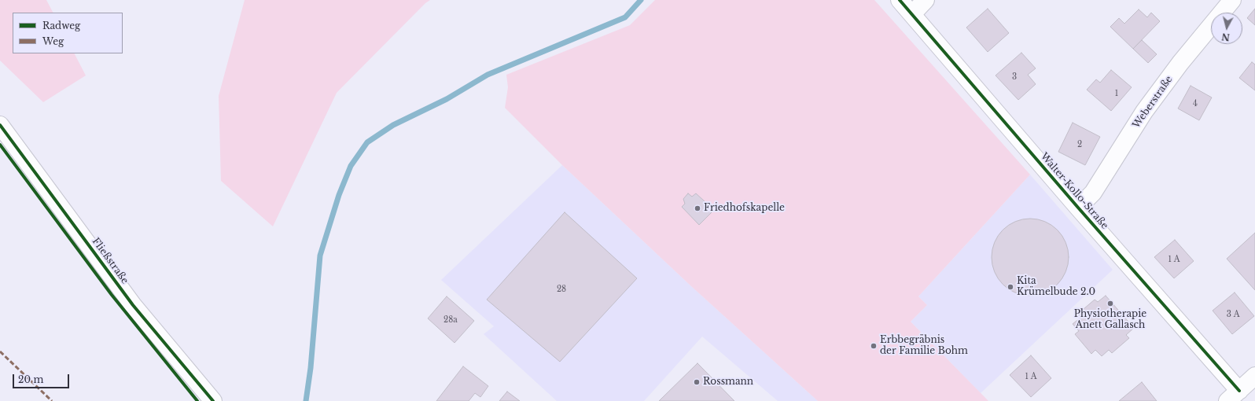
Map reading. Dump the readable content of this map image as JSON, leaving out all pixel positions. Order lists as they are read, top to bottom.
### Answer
{
  "streets": {
    "street": ["Weberstraße", "Walter-Kollo-Straße", "Fließstraße"]
  },
  "crossings": [
    ["Weberstraße", "Walter-Kollo-Straße"]
  ],
  "places": [
    "Friedhofskapelle",
    "Kita Krümelbude 2.0",
    "Physiotherapie Anett Gallasch",
    "Erbbegräbnis der Familie Bohm",
    "Rossmann"
  ],
  "house_numbers": [
    "3",
    "1",
    "4",
    "2",
    "1 A",
    "28",
    "3 A",
    "28a",
    "1 A"
  ],
  "legend": ["Radweg", "Weg"],
  "scale_bar": "20 m",
  "north": "bottom"
}
